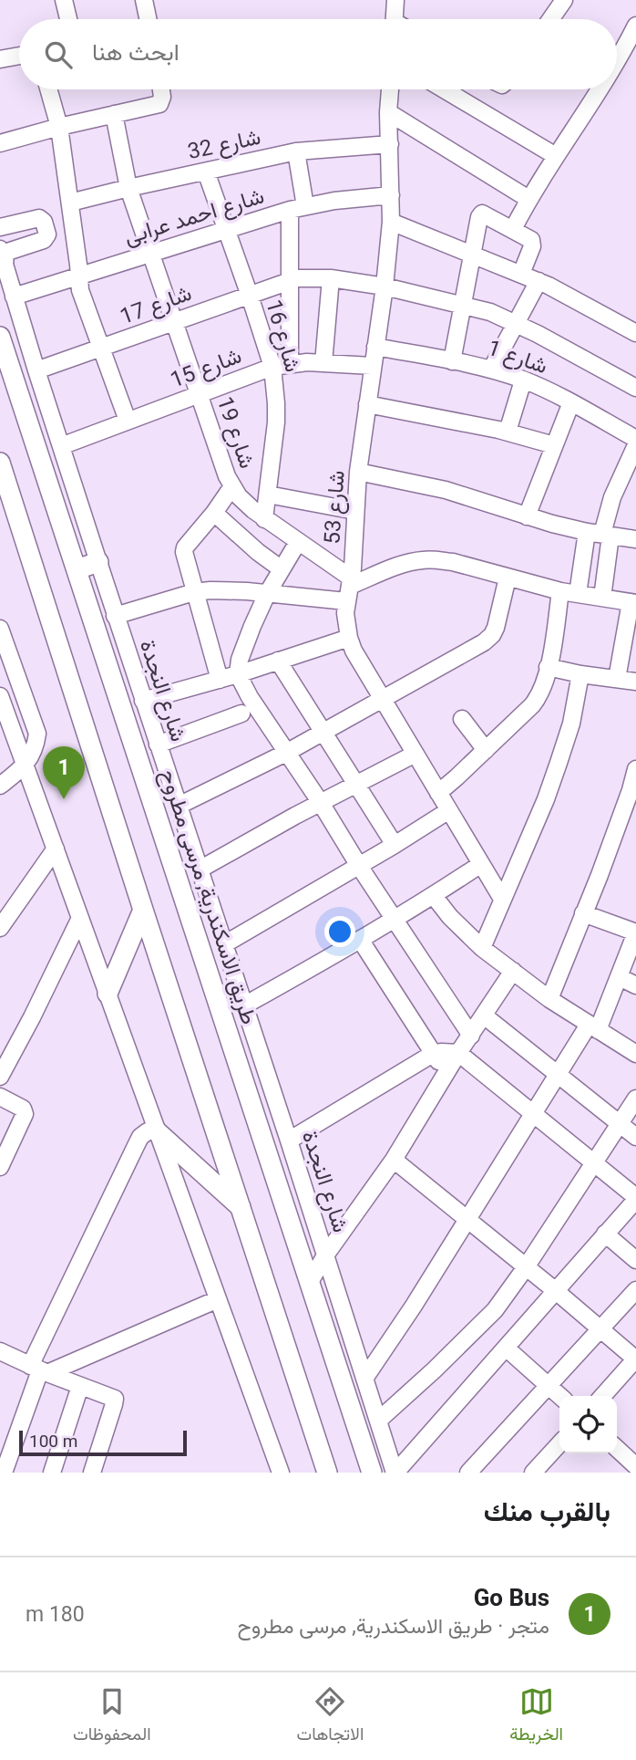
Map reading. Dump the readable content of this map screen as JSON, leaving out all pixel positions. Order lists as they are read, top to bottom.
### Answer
{
  "streets": {
    "main road": ["طريق الاسكندرية, مرسى مطروح"],
    "street": [
      "شارع 32",
      "شارع احمد عرابى",
      "شارع 17",
      "شارع 16",
      "شارع 1",
      "شارع 15",
      "شارع 19",
      "شارع 53",
      "شارع النجدة"
    ]
  },
  "crossings": [
    ["شارع 32", "شارع 16"],
    ["شارع 32", "شارع 19"],
    ["شارع 32", "شارع 53"],
    ["شارع احمد عرابى", "شارع 16"],
    ["شارع احمد عرابى", "شارع 19"],
    ["شارع احمد عرابى", "شارع 53"],
    ["شارع احمد عرابى", "شارع النجدة"],
    ["شارع 17", "شارع 16"],
    ["شارع 17", "شارع 19"],
    ["شارع 17", "شارع 53"],
    ["شارع 17", "شارع النجدة"],
    ["شارع 16", "شارع 15"],
    ["شارع 16", "شارع 19"],
    ["شارع 1", "شارع 53"],
    ["شارع 15", "شارع 19"],
    ["شارع 15", "شارع 53"],
    ["شارع 15", "شارع النجدة"],
    ["شارع 19", "شارع 53"]
  ],
  "scale_bar": "100 m",
  "page": {
    "search": "ابحث هنا",
    "pins": "1",
    "scale": "100 m",
    "heading": "بالقرب منك",
    "list": [
      {
        "mark": "1",
        "name": "Go Bus",
        "note": "متجر · طريق الاسكندرية, مرسى مطروح",
        "value": "180 m"
      }
    ],
    "nav": ["الخريطة", "الاتجاهات", "المحفوظات"]
  }
}
